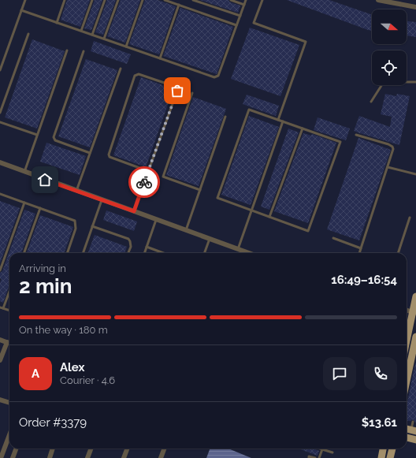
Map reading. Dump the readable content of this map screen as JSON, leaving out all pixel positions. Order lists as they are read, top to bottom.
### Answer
{
  "north": "right",
  "page": {
    "heading": ["2 min", "Arriving in", "16:49–16:54"],
    "panel": [
      "Alex",
      "Courier · 4.6",
      "Order #3379",
      "$13.61"
    ],
    "bar": "On the way · 180 m",
    "round": "A"
  }
}
